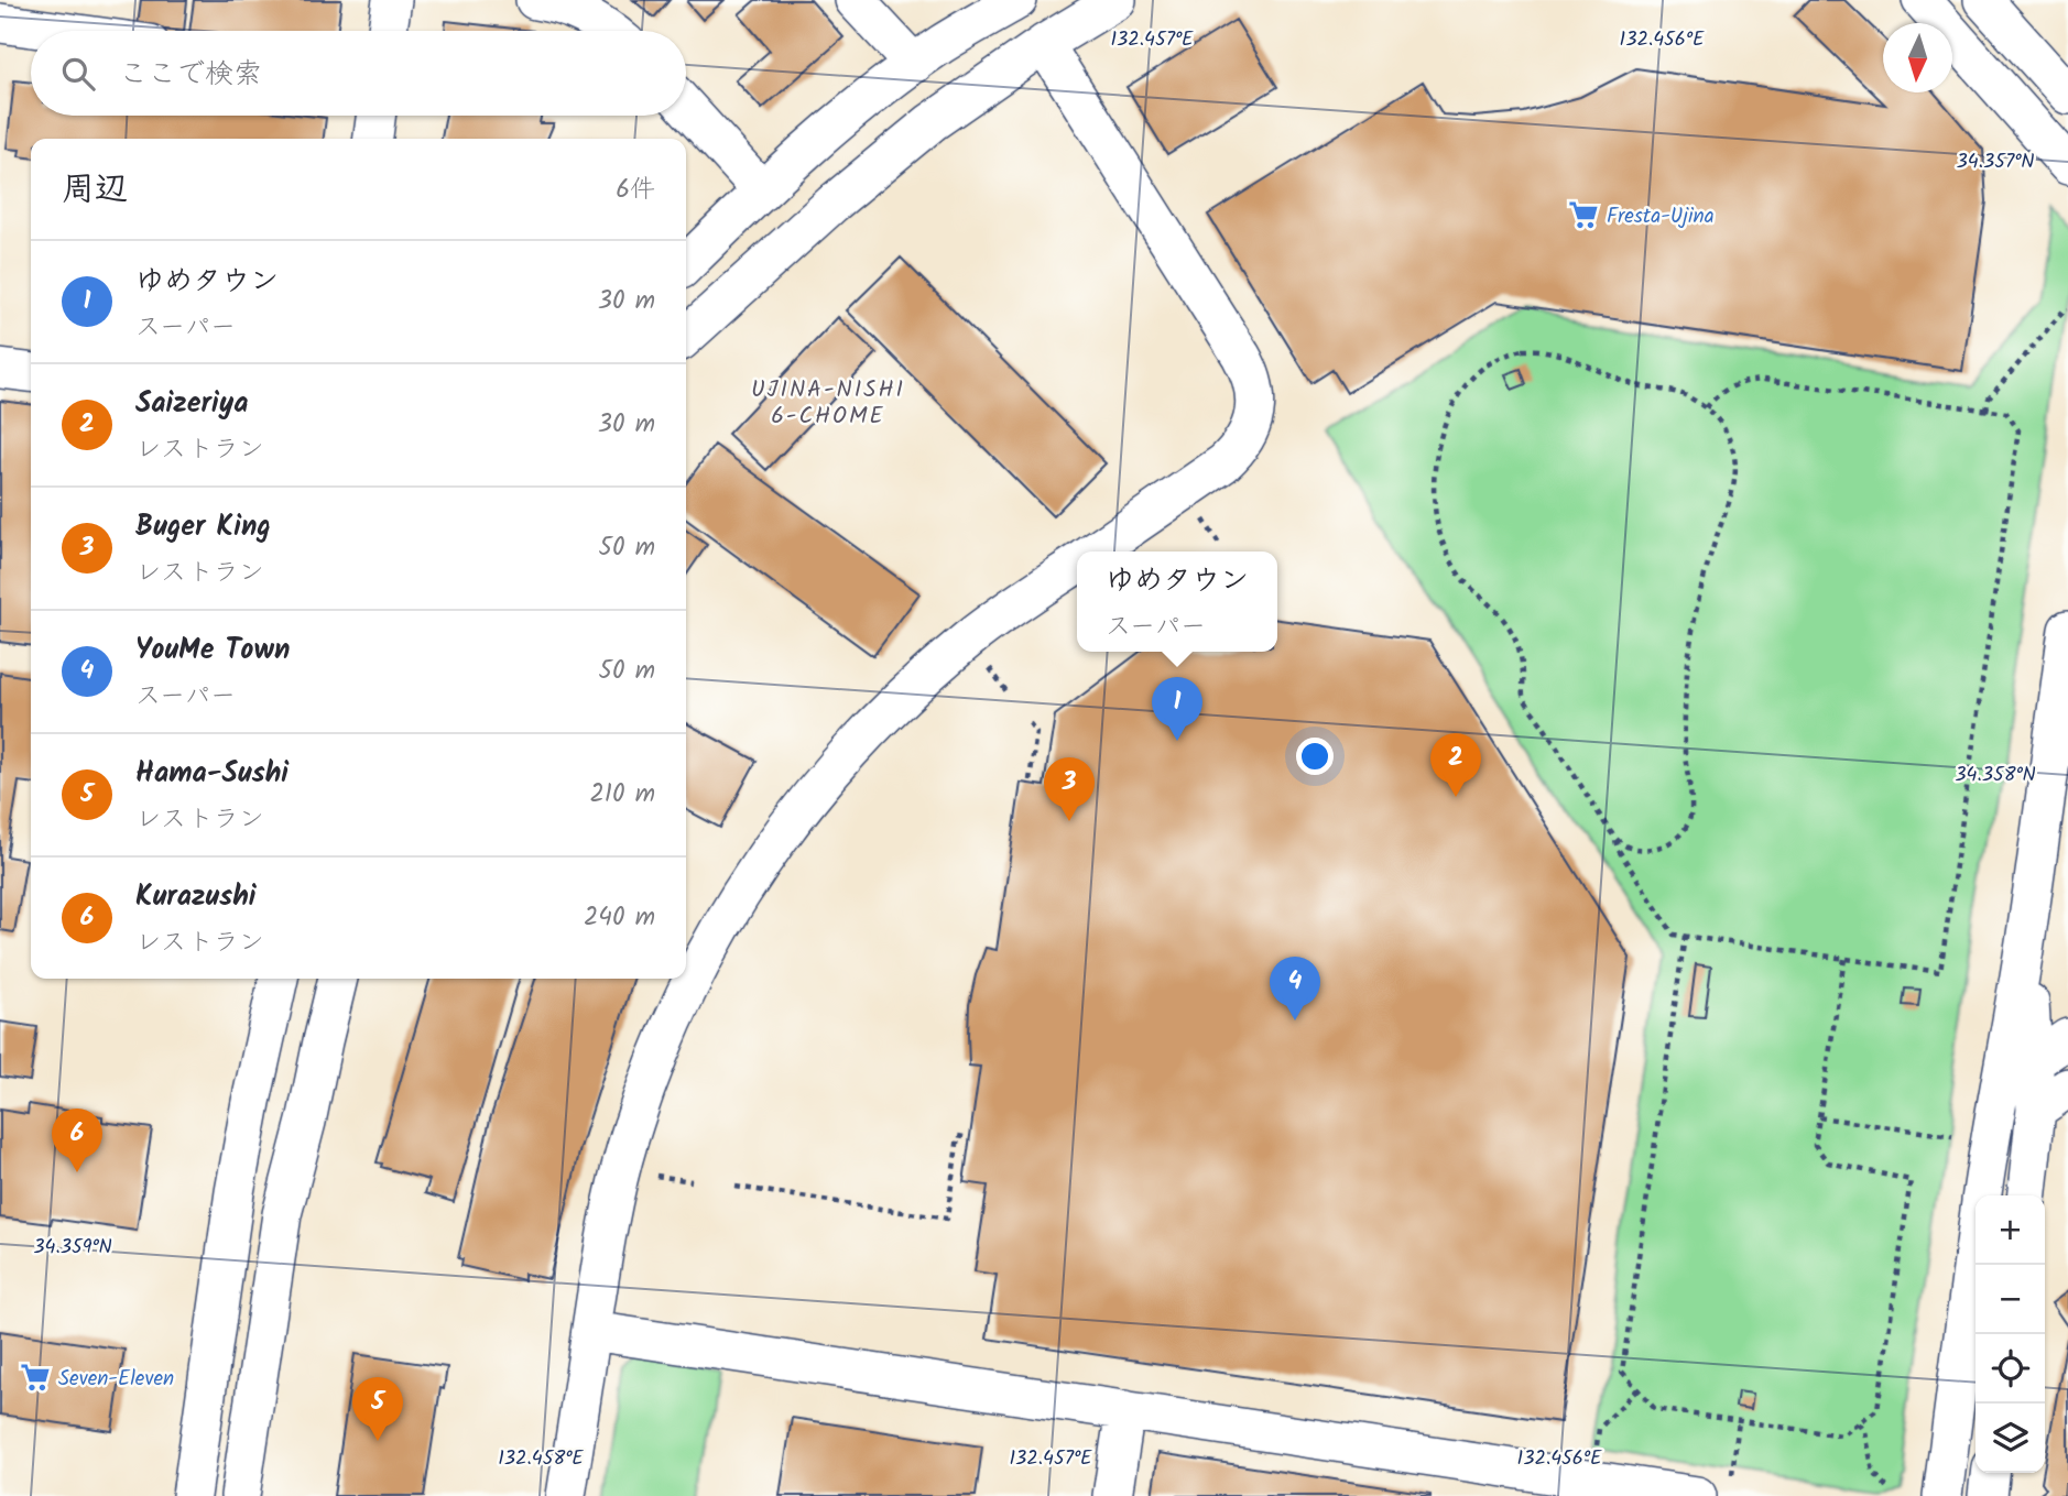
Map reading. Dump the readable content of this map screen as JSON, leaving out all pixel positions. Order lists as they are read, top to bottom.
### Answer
{
  "districts": ["UJINA-NISHI 6-CHOME"],
  "places": {
    "supermarket": ["Fresta-Ujina", "Seven-Eleven"]
  },
  "north": "bottom",
  "page": {
    "search": "ここで検索",
    "heading": ["周辺", "6件"],
    "list": [
      {
        "mark": "1",
        "name": "ゆめタウン",
        "note": "スーパー",
        "value": "30 m"
      },
      {
        "mark": "2",
        "name": "Saizeriya",
        "note": "レストラン",
        "value": "30 m"
      },
      {
        "mark": "3",
        "name": "Buger King",
        "note": "レストラン",
        "value": "50 m"
      },
      {
        "mark": "4",
        "name": "YouMe Town",
        "note": "スーパー",
        "value": "50 m"
      },
      {
        "mark": "5",
        "name": "Hama-Sushi",
        "note": "レストラン",
        "value": "210 m"
      },
      {
        "mark": "6",
        "name": "Kurazushi",
        "note": "レストラン",
        "value": "240 m"
      }
    ],
    "popup": ["ゆめタウン", "スーパー"],
    "pins": [
      "1",
      "2",
      "3",
      "4",
      "6",
      "5"
    ],
    "map_buttons": ["+", "−"]
  },
  "coordinates": [
    "132.457°E",
    "132.456°E",
    "34.357°N",
    "34.358°N",
    "34.359°N",
    "132.458°E"
  ]
}
